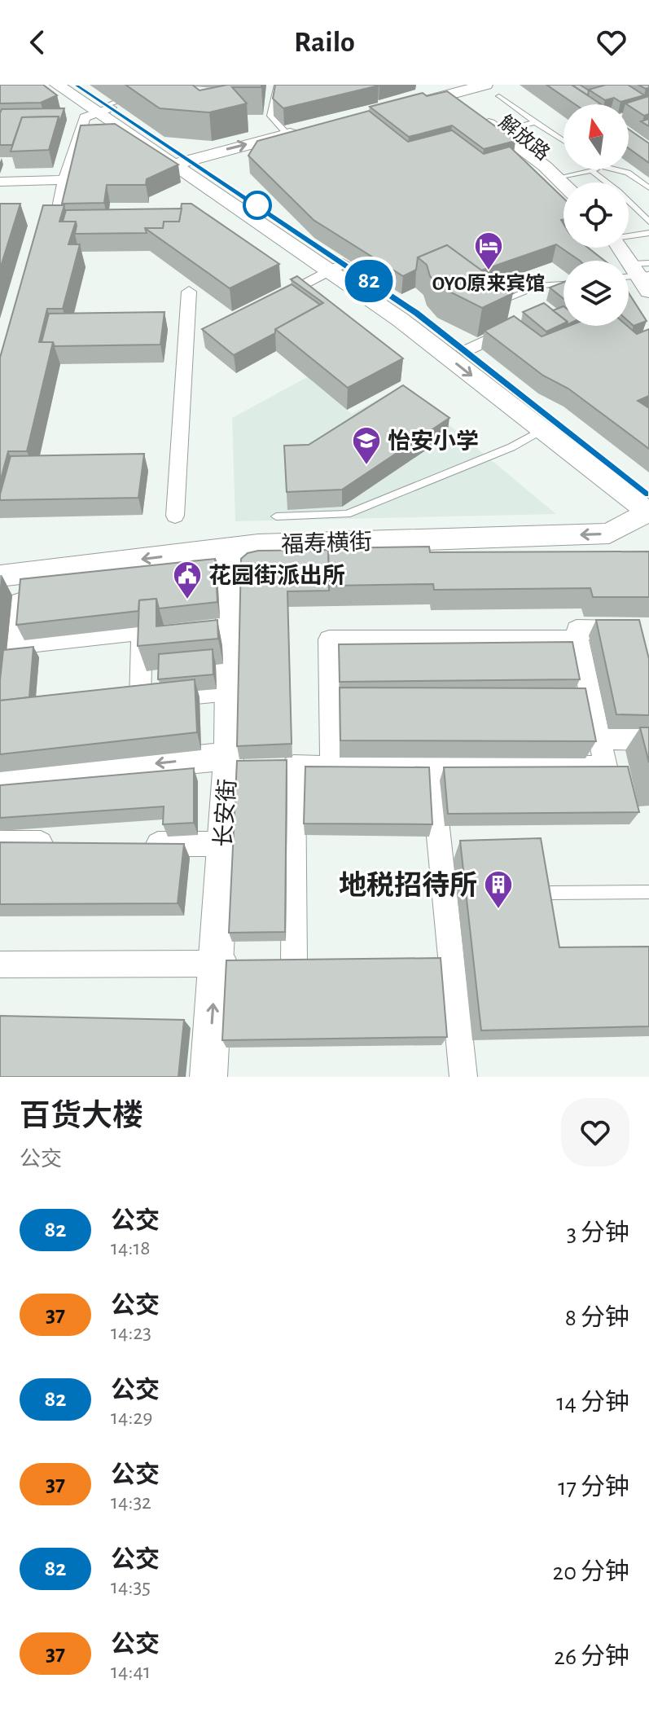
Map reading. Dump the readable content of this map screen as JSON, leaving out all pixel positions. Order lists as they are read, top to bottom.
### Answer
{
  "streets": {
    "main road": ["解放路", "福寿横街", "长安街"]
  },
  "crossings": [
    ["福寿横街", "长安街"]
  ],
  "places": {
    "hotel": ["OYO原来宾馆"],
    "school or university": ["怡安小学"],
    "public building": ["花园街派出所"],
    "building": ["地税招待所"]
  },
  "lines": ["bus line 82"],
  "north": "top",
  "page": {
    "header": "Railo",
    "on_map": "82",
    "heading": ["百货大楼", "公交"],
    "list": [
      {
        "mark": "82",
        "name": "公交",
        "note": "14:18",
        "value": "3 分钟"
      },
      {
        "mark": "37",
        "name": "公交",
        "note": "14:23",
        "value": "8 分钟"
      },
      {
        "mark": "82",
        "name": "公交",
        "note": "14:29",
        "value": "14 分钟"
      },
      {
        "mark": "37",
        "name": "公交",
        "note": "14:32",
        "value": "17 分钟"
      },
      {
        "mark": "82",
        "name": "公交",
        "note": "14:35",
        "value": "20 分钟"
      },
      {
        "mark": "37",
        "name": "公交",
        "note": "14:41",
        "value": "26 分钟"
      }
    ]
  }
}
